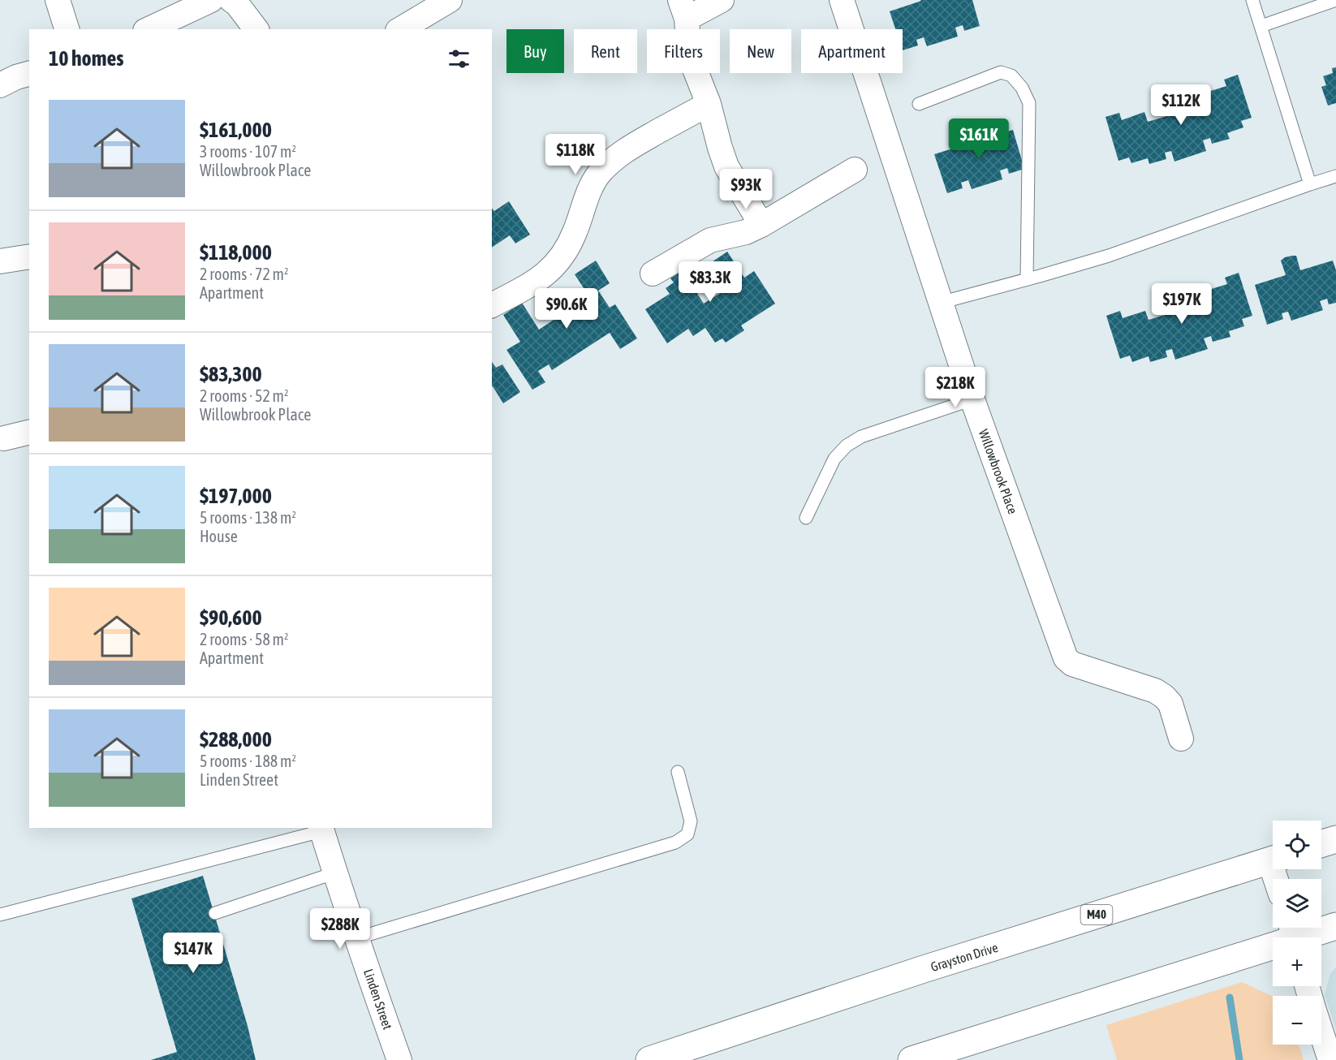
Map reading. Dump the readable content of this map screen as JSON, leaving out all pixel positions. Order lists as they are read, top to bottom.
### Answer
{
  "streets": {
    "main road": ["M40", "Grayston Drive"],
    "street": ["Willowbrook Place", "Linden Street"]
  },
  "page": {
    "chip": [
      "Buy",
      "Rent",
      "Filters",
      "New",
      "Apartment"
    ],
    "heading": "10 homes",
    "price": [
      "$112K",
      "$161K",
      "$118K",
      "$93K",
      "$83.3K",
      "$197K",
      "$90.6K",
      "$218K",
      "$288K",
      "$147K"
    ],
    "list": [
      {
        "name": "$161,000",
        "note": "3 rooms · 107 m² · Willowbrook Place"
      },
      {
        "name": "$118,000",
        "note": "2 rooms · 72 m² · Apartment"
      },
      {
        "name": "$83,300",
        "note": "2 rooms · 52 m² · Willowbrook Place"
      },
      {
        "name": "$197,000",
        "note": "5 rooms · 138 m² · House"
      },
      {
        "name": "$90,600",
        "note": "2 rooms · 58 m² · Apartment"
      },
      {
        "name": "$288,000",
        "note": "5 rooms · 188 m² · Linden Street"
      }
    ],
    "map_buttons": ["+", "−"]
  }
}
